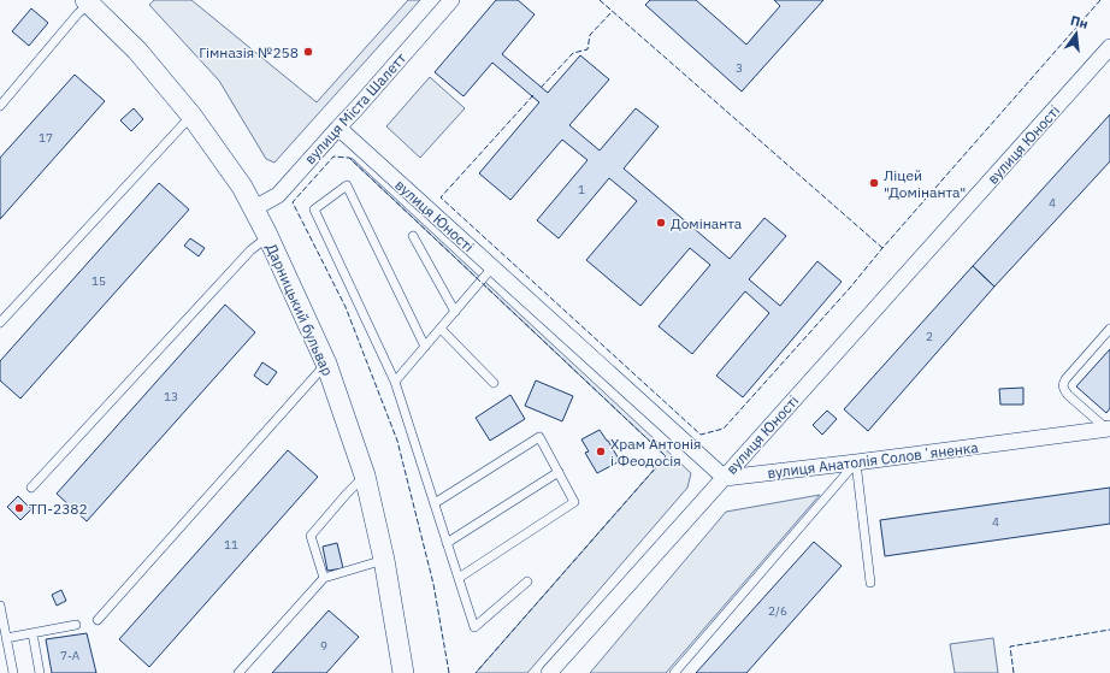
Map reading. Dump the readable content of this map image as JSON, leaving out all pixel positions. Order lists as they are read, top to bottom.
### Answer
{
  "streets": {
    "street": [
      "вулиця Міста Шалетт",
      "вулиця Юності",
      "Дарницький бульвар",
      "вулиця Анатолія Соловʼяненка"
    ]
  },
  "crossings": [
    ["вулиця Міста Шалетт", "вулиця Юності"],
    ["вулиця Міста Шалетт", "Дарницький бульвар"],
    ["вулиця Юності", "вулиця Анатолія Соловʼяненка"]
  ],
  "places": [
    "Гімназія №258",
    "Ліцей \"Домінанта\"",
    "Домінанта",
    "Храм Антонія і Феодосія",
    "ТП-2382"
  ],
  "house_numbers": [
    "3",
    "17",
    "1",
    "4",
    "15",
    "2",
    "13",
    "4",
    "11",
    "2/6",
    "9",
    "7-А"
  ],
  "north": "top"
}
